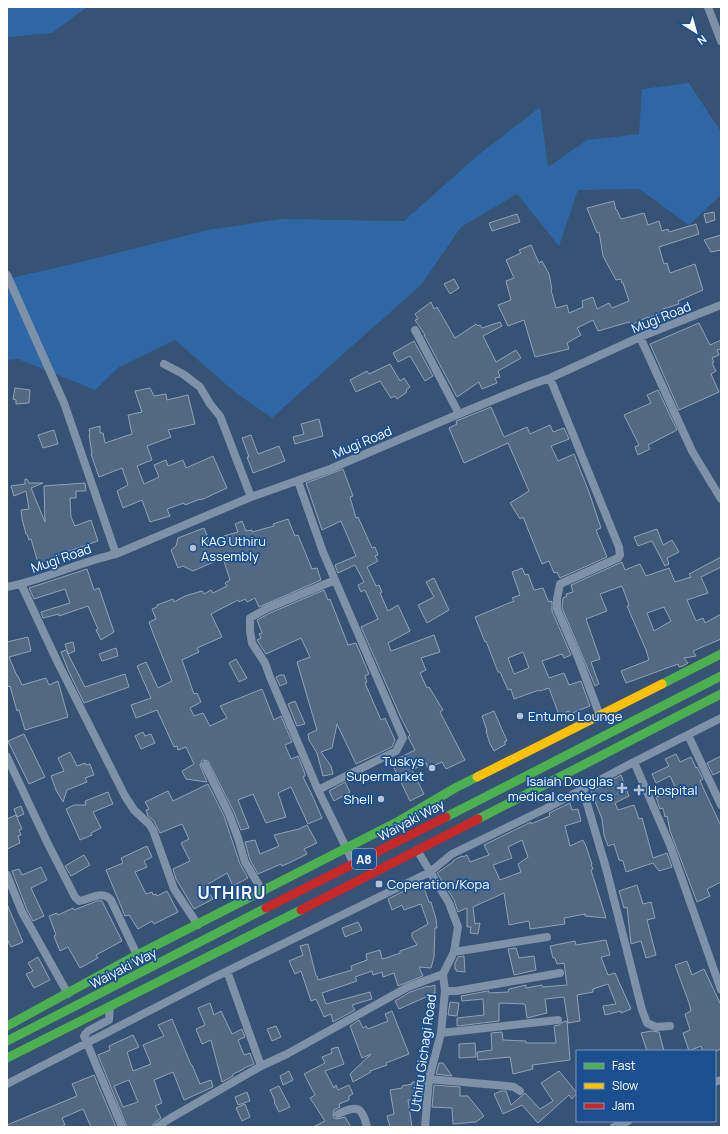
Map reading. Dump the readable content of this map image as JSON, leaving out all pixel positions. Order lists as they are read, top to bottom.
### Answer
{
  "streets": {
    "main road": ["Waiyaki Way", "A8"],
    "street": ["Mugi Road", "Uthiru Gichagi Road"]
  },
  "districts": ["UTHIRU"],
  "places": {
    "other": [
      "KAG Uthiru Assembly",
      "Entumo Lounge",
      "Tuskys Supermarket",
      "Shell"
    ],
    "health": ["Isaiah Douglas medical center cs", "Hospital"],
    "transit": ["Coperation/Kopa"]
  },
  "legend": ["Fast", "Slow", "Jam"],
  "north": "bottom right"
}
